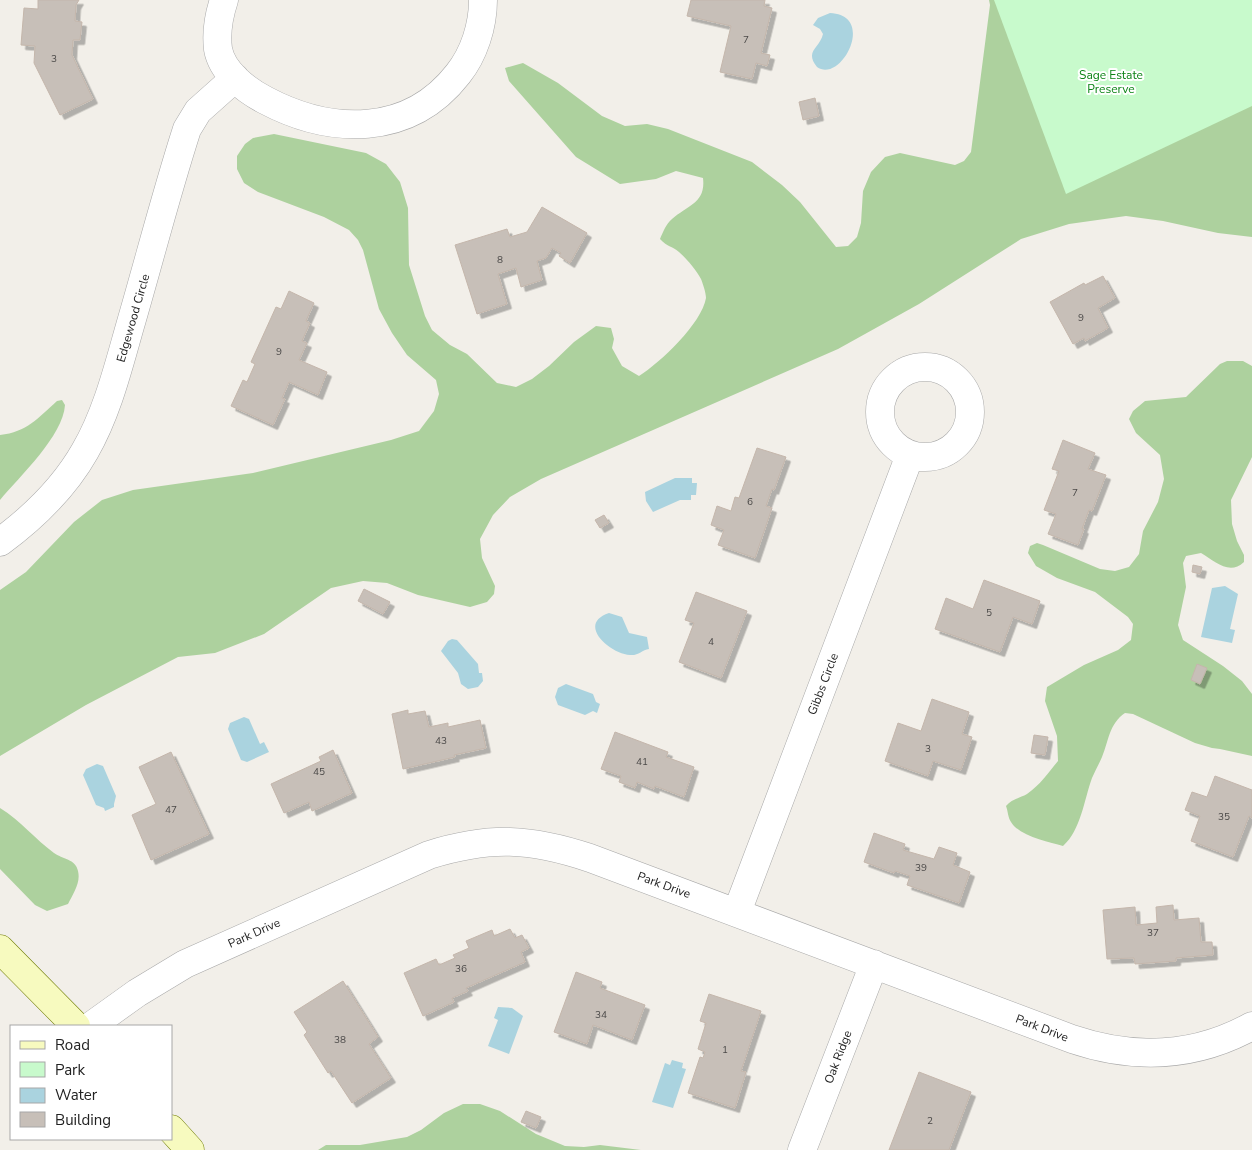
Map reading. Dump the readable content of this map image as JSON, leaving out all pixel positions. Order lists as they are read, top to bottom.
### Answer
{
  "streets": {
    "street": [
      "Edgewood Circle",
      "Gibbs Circle",
      "Park Drive",
      "Oak Ridge"
    ]
  },
  "crossings": [
    ["Gibbs Circle", "Park Drive"],
    ["Park Drive", "Oak Ridge"]
  ],
  "parks": ["Sage Estate Preserve"],
  "house_numbers": [
    "7",
    "3",
    "8",
    "9",
    "9",
    "7",
    "6",
    "5",
    "4",
    "43",
    "3",
    "41",
    "45",
    "47",
    "35",
    "39",
    "37",
    "36",
    "34",
    "38",
    "1",
    "2"
  ],
  "legend": [
    "Road",
    "Park",
    "Water",
    "Building"
  ]
}
